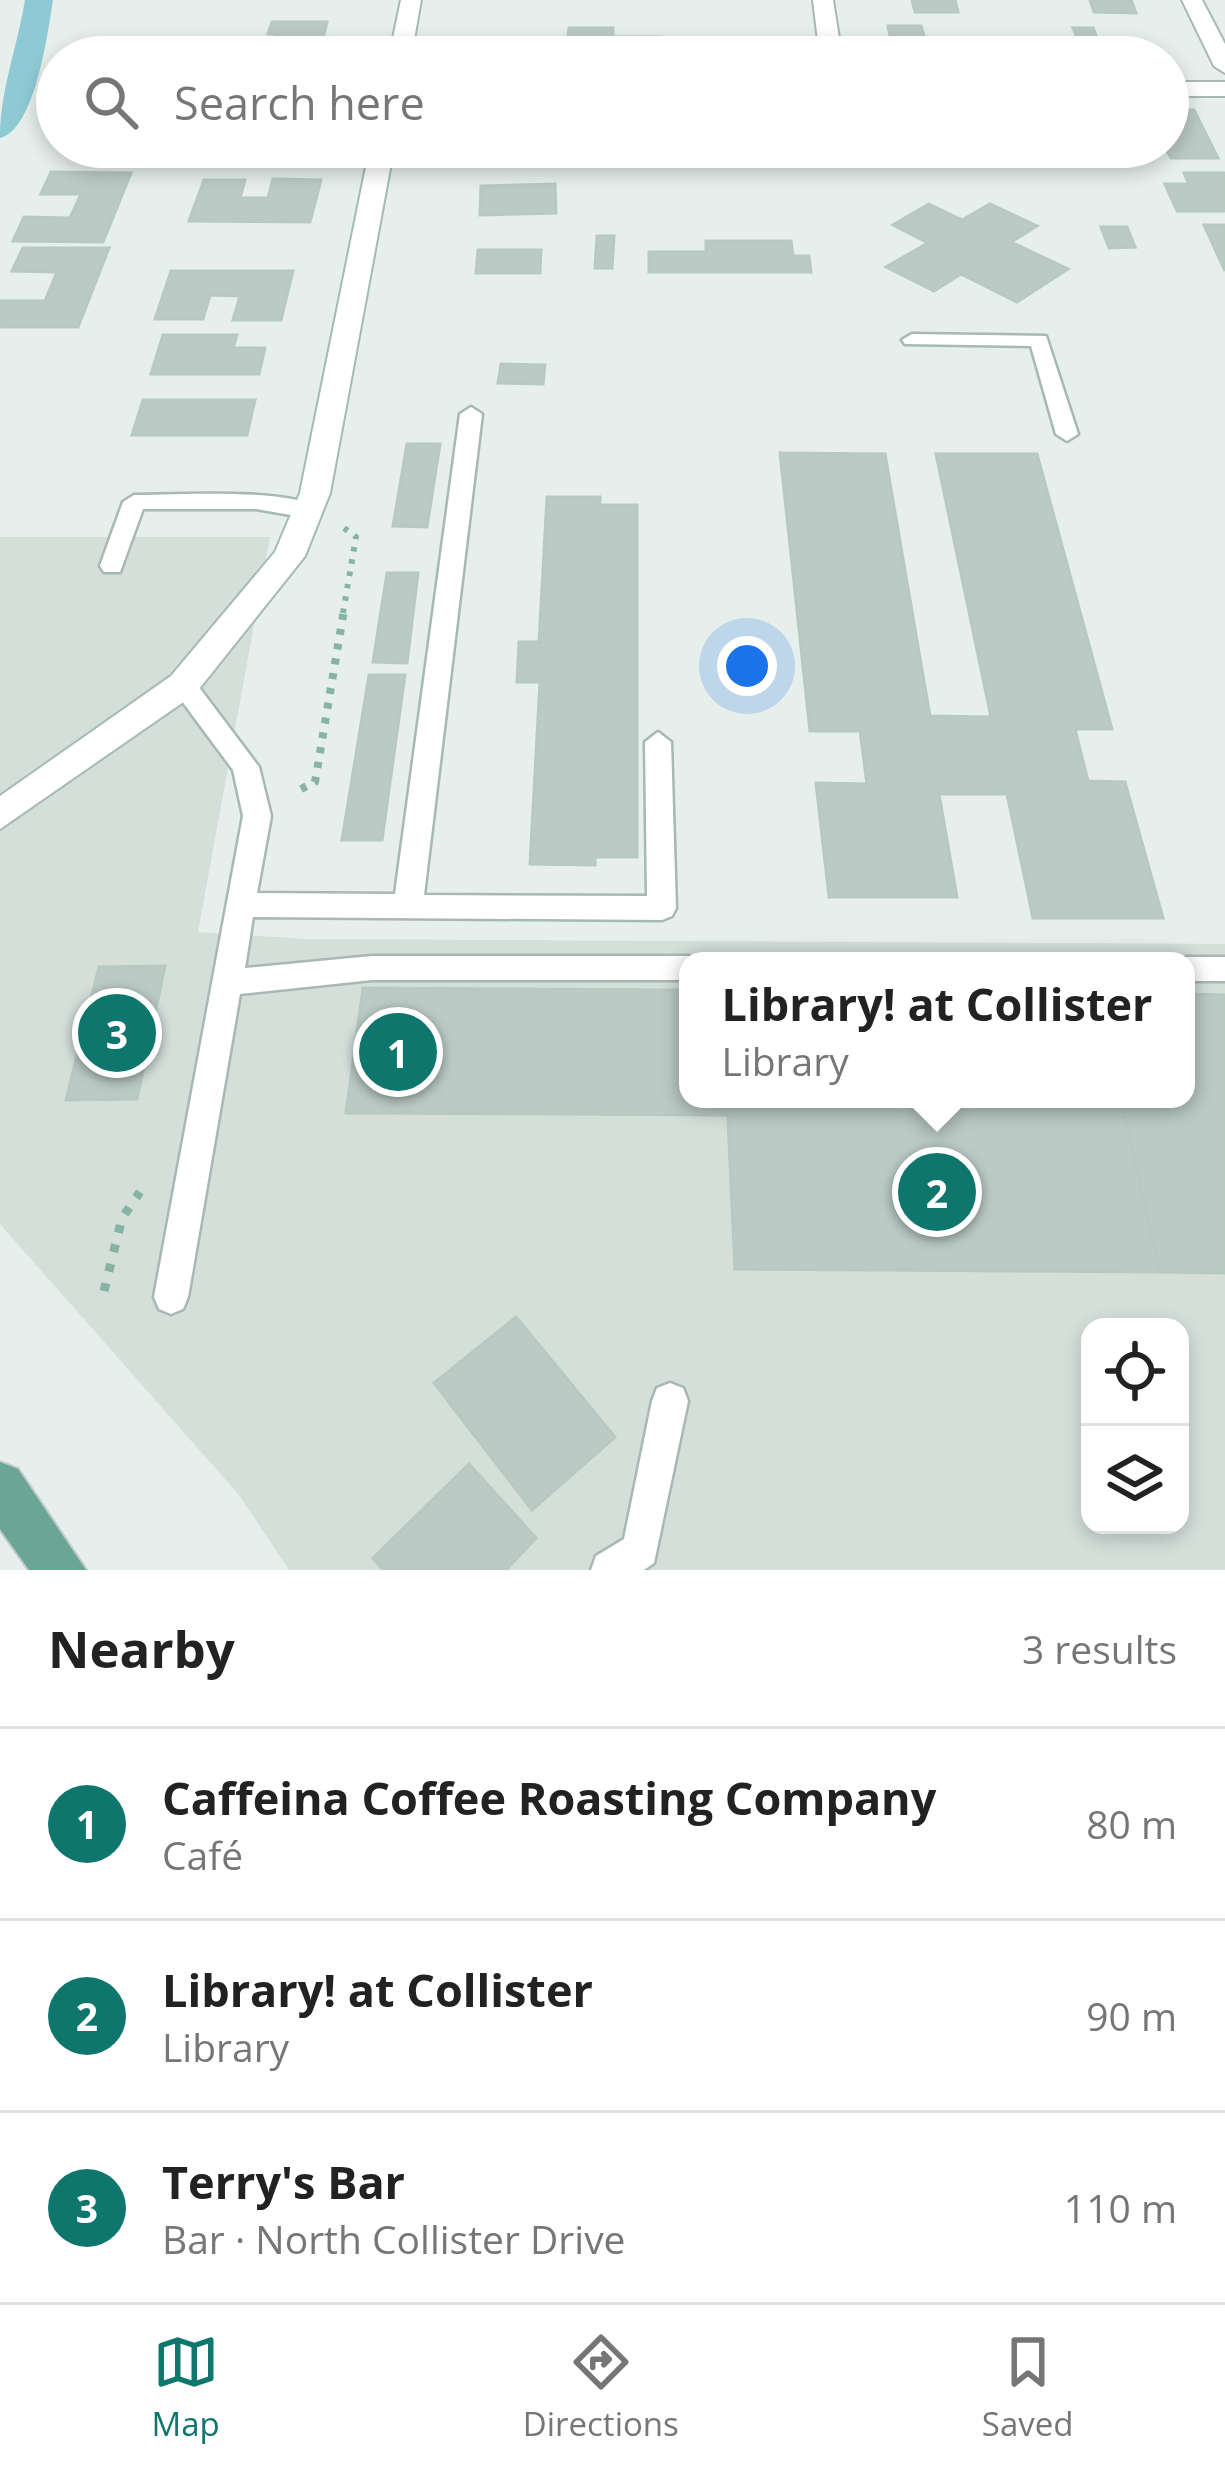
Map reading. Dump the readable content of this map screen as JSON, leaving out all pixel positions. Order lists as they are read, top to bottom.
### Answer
{
  "page": {
    "search": "Search here",
    "popup": ["Library! at Collister", "Library"],
    "pins": ["3", "1", "2"],
    "heading": ["Nearby", "3 results"],
    "list": [
      {
        "mark": "1",
        "name": "Caffeina Coffee Roasting Company",
        "note": "Café",
        "value": "80 m"
      },
      {
        "mark": "2",
        "name": "Library! at Collister",
        "note": "Library",
        "value": "90 m"
      },
      {
        "mark": "3",
        "name": "Terry's Bar",
        "note": "Bar · North Collister Drive",
        "value": "110 m"
      }
    ],
    "nav": ["Map", "Directions", "Saved"]
  }
}
